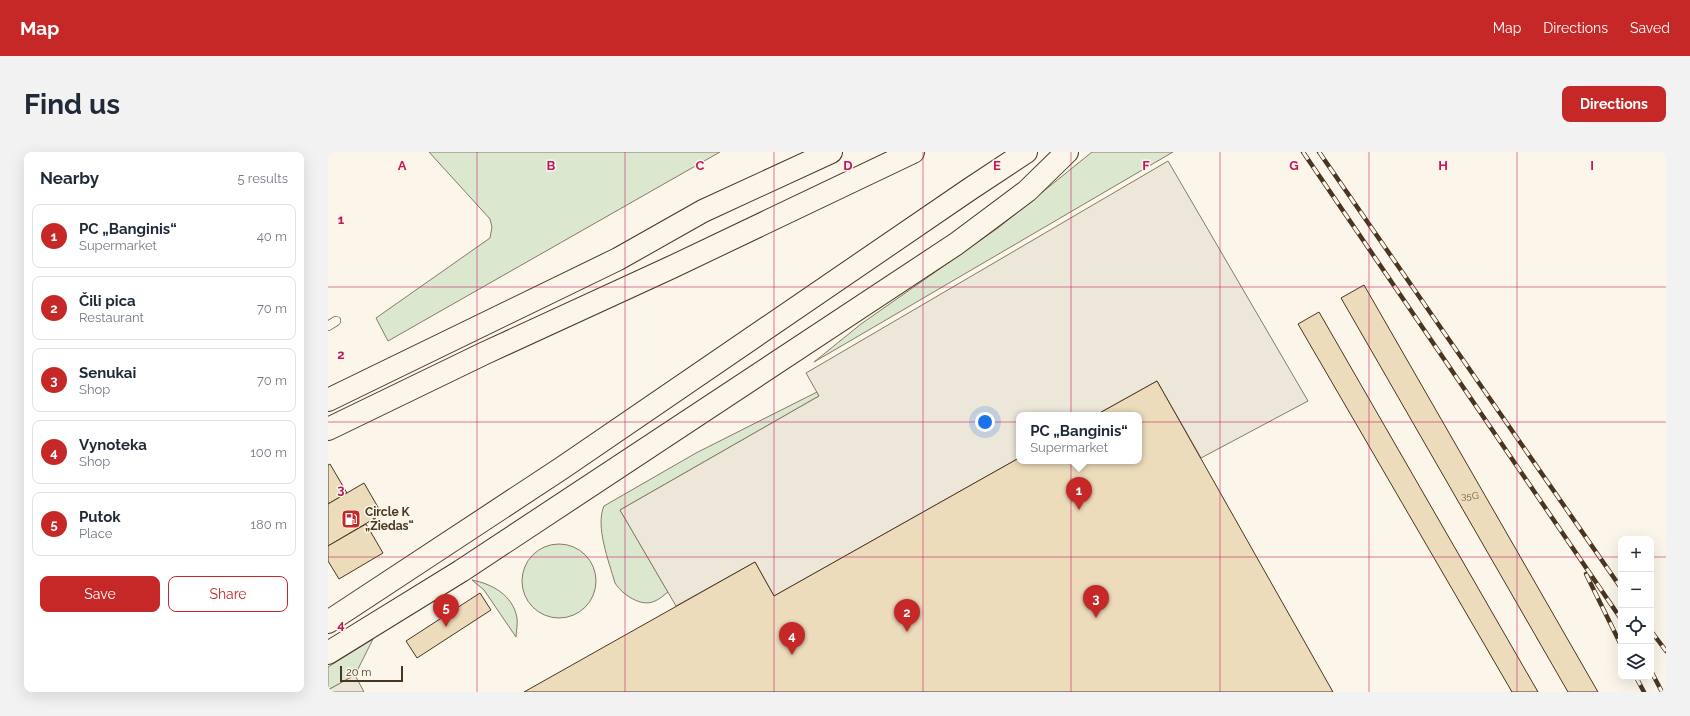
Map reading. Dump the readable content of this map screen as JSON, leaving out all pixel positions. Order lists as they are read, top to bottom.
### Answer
{
  "places": {
    "fuel station": ["Circle K „Žiedas“"]
  },
  "house_numbers": ["35G"],
  "scale_bar": "20 m",
  "page": {
    "header": "Map",
    "nav": ["Map", "Directions", "Saved"],
    "buttons": [
      "Directions",
      ["Save", "Share"]
    ],
    "title": "Find us",
    "heading": ["Nearby", "5 results"],
    "list": [
      {
        "mark": "1",
        "name": "PC „Banginis“",
        "note": "Supermarket",
        "value": "40 m"
      },
      {
        "mark": "2",
        "name": "Čili pica",
        "note": "Restaurant",
        "value": "70 m"
      },
      {
        "mark": "3",
        "name": "Senukai",
        "note": "Shop",
        "value": "70 m"
      },
      {
        "mark": "4",
        "name": "Vynoteka",
        "note": "Shop",
        "value": "100 m"
      },
      {
        "mark": "5",
        "name": "Putok",
        "note": "Place",
        "value": "180 m"
      }
    ],
    "popup": ["PC „Banginis“", "Supermarket"],
    "pins": [
      "1",
      "3",
      "5",
      "2",
      "4"
    ],
    "map_buttons": ["+", "−"],
    "scale": "20 m"
  },
  "grid": {
    "columns": [
      "A",
      "B",
      "C",
      "D",
      "E",
      "F",
      "G",
      "H",
      "I"
    ],
    "rows": [
      "1",
      "2",
      "3",
      "4"
    ]
  }
}
